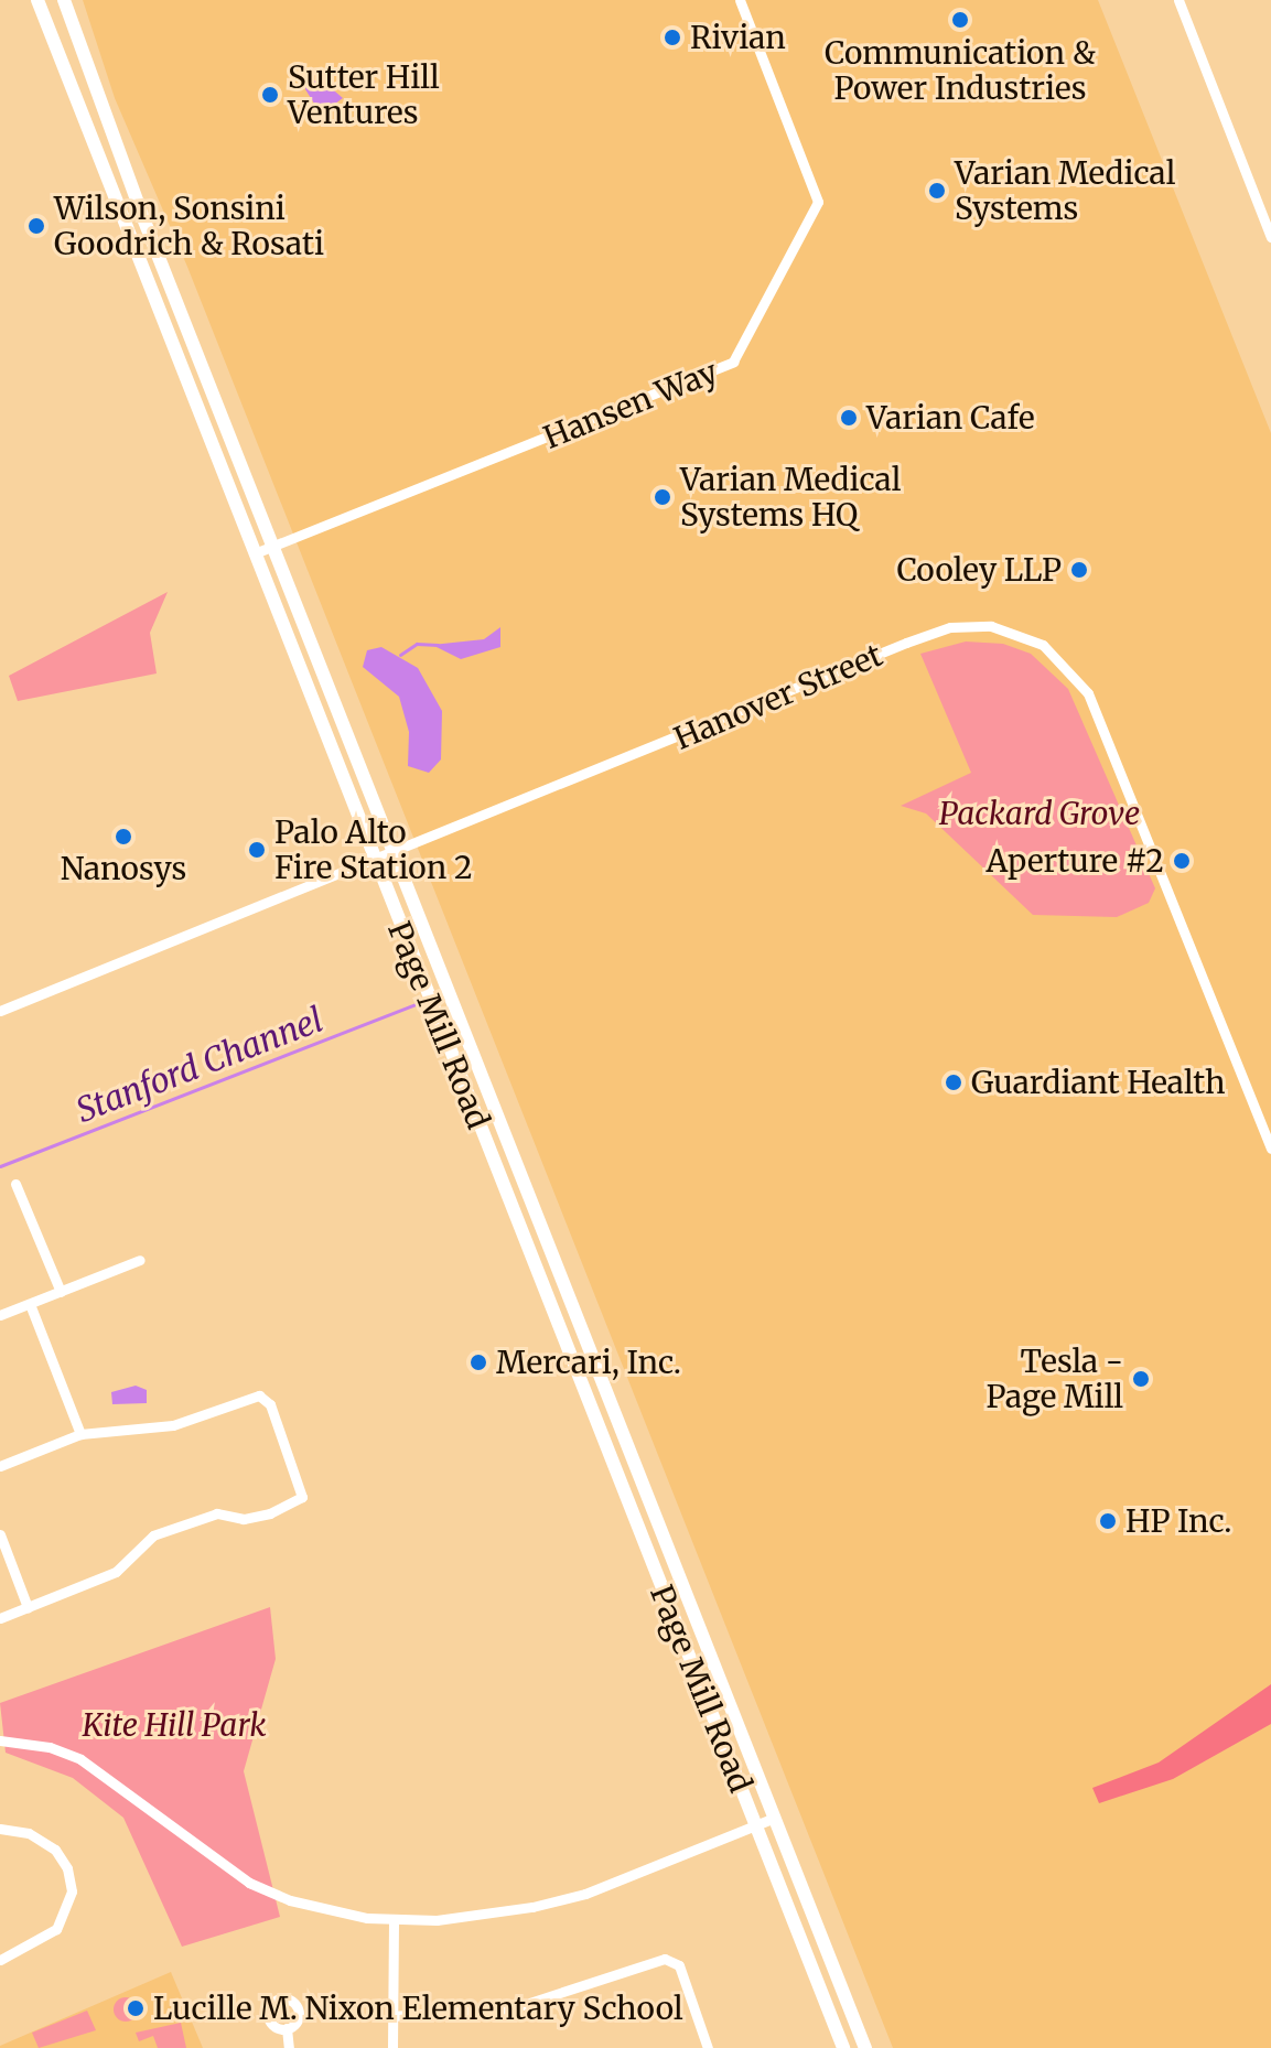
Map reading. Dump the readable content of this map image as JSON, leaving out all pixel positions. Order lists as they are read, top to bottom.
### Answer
{
  "streets": {
    "main road": ["Page Mill Road"],
    "street": ["Hansen Way", "Hanover Street"]
  },
  "crossings": [
    ["Hansen Way", "Page Mill Road"],
    ["Hanover Street", "Page Mill Road"]
  ],
  "water": ["Stanford Channel"],
  "parks": ["Packard Grove", "Kite Hill Park"],
  "places": [
    "Communication & Power Industries",
    "Rivian",
    "Sutter Hill Ventures",
    "Varian Medical Systems",
    "Wilson, Sonsini Goodrich & Rosati",
    "Varian Cafe",
    "Varian Medical Systems HQ",
    "Cooley LLP",
    "Nanosys",
    "Palo Alto Fire Station 2",
    "Aperture #2",
    "Guardiant Health",
    "Mercari, Inc.",
    "Tesla - Page Mill",
    "HP Inc.",
    "Lucille M. Nixon Elementary School"
  ]
}
